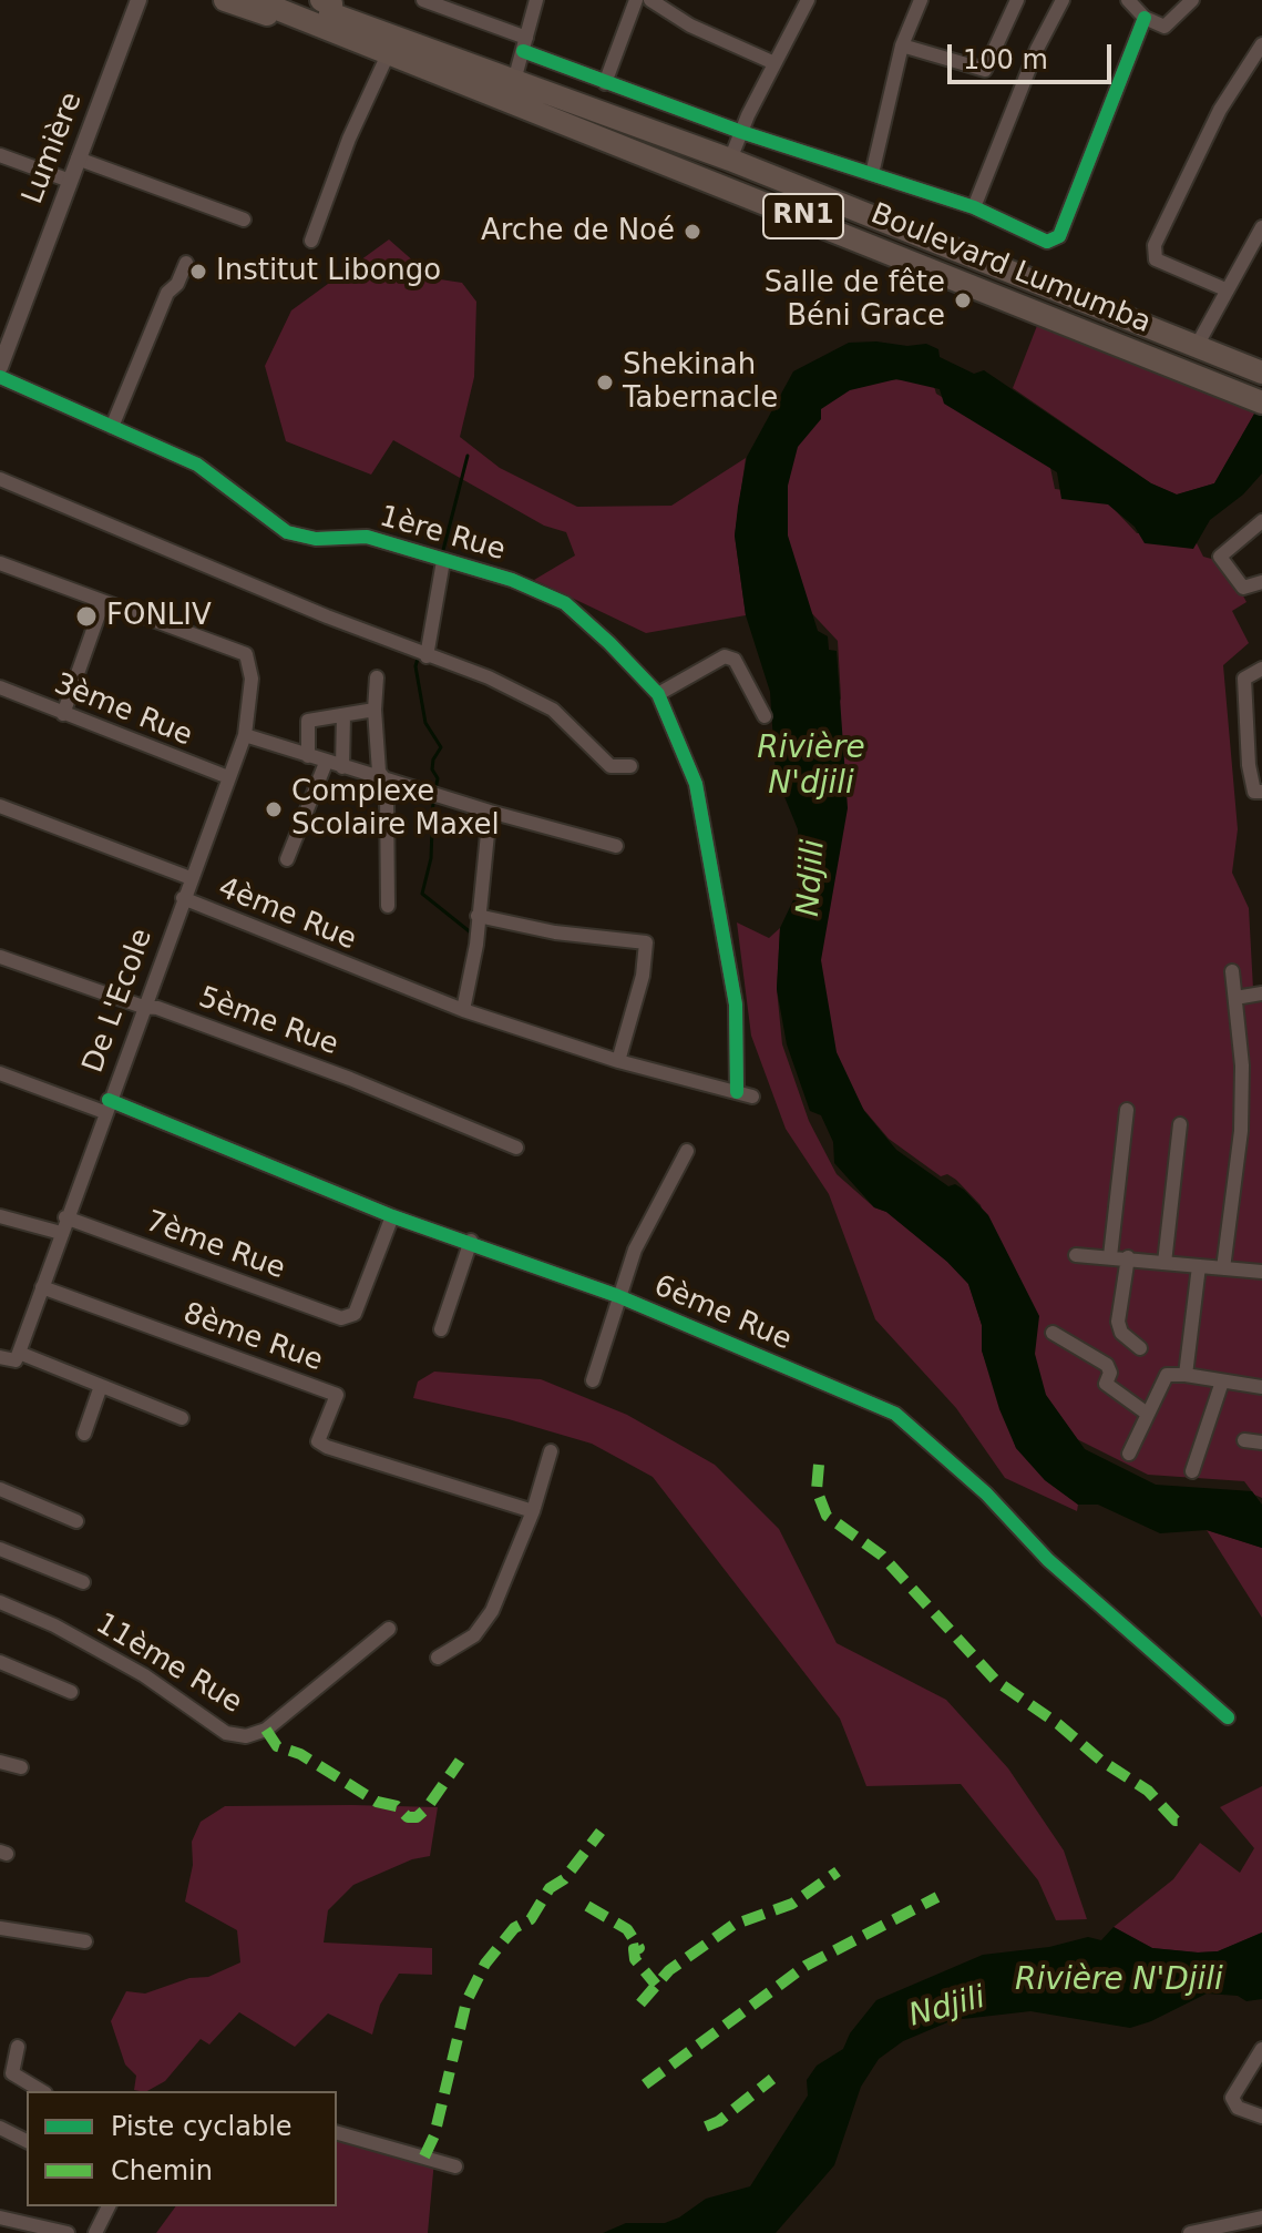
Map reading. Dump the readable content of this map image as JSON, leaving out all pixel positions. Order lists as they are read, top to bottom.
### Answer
{
  "streets": {
    "highway": ["RN1", "Boulevard Lumumba"],
    "street": [
      "Lumière",
      "1ère Rue",
      "3ème Rue",
      "4ème Rue",
      "De L'Ecole",
      "5ème Rue",
      "7ème Rue",
      "6ème Rue",
      "8ème Rue",
      "11ème Rue"
    ]
  },
  "crossings": [
    ["RN1", "Boulevard Lumumba"],
    ["3ème Rue", "De L'Ecole"],
    ["4ème Rue", "De L'Ecole"],
    ["De L'Ecole", "5ème Rue"],
    ["De L'Ecole", "7ème Rue"],
    ["De L'Ecole", "6ème Rue"],
    ["De L'Ecole", "8ème Rue"],
    ["7ème Rue", "6ème Rue"]
  ],
  "water": ["Rivière N'djili", "Ndjili", "Rivière N'Djili"],
  "places": [
    "Arche de Noé",
    "Institut Libongo",
    "Salle de fête Béni Grace",
    "Shekinah Tabernacle",
    "FONLIV",
    "Complexe Scolaire Maxel"
  ],
  "legend": ["Piste cyclable", "Chemin"],
  "scale_bar": "100 m"
}
